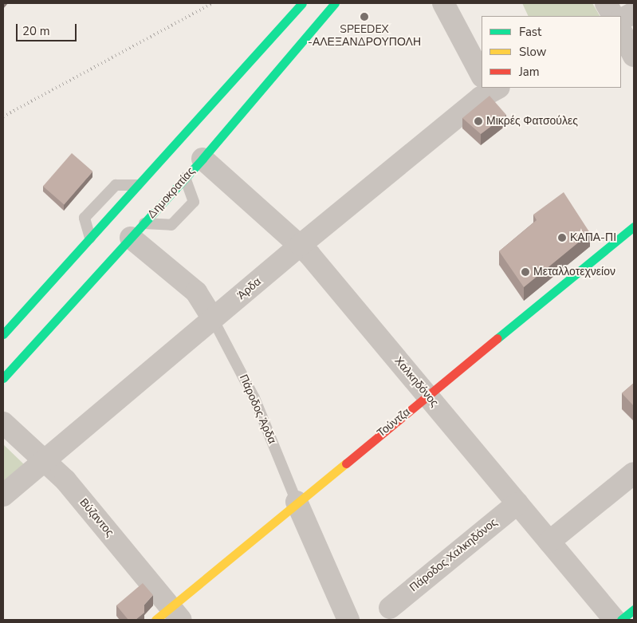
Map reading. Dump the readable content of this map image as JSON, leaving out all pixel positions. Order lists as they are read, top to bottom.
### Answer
{
  "streets": {
    "main road": ["Δημοκρατίας", "Τούντζα"],
    "street": [
      "Άρδα",
      "Χαλκηδόνος",
      "Βύζαντος",
      "Πάροδος Χαλκηδόνος"
    ],
    "lane": ["Πάροδος Άρδα"]
  },
  "crossings": [
    ["Δημοκρατίας", "Χαλκηδόνος"],
    ["Άρδα", "Χαλκηδόνος"],
    ["Άρδα", "Πάροδος Άρδα"],
    ["Άρδα", "Βύζαντος"],
    ["Χαλκηδόνος", "Τούντζα"],
    ["Χαλκηδόνος", "Πάροδος Χαλκηδόνος"],
    ["Πάροδος Άρδα", "Τούντζα"],
    ["Τούντζα", "Βύζαντος"]
  ],
  "places": [
    "SPEEDEX -ΑΛΕΞΑΝΔΡΟΥΠΟΛΗ",
    "Μικρές Φατσούλες",
    "ΚΑΠΑ-ΠΙ",
    "Μεταλλοτεχνείον"
  ],
  "legend": ["Fast", "Slow", "Jam"],
  "scale_bar": "20 m"
}
